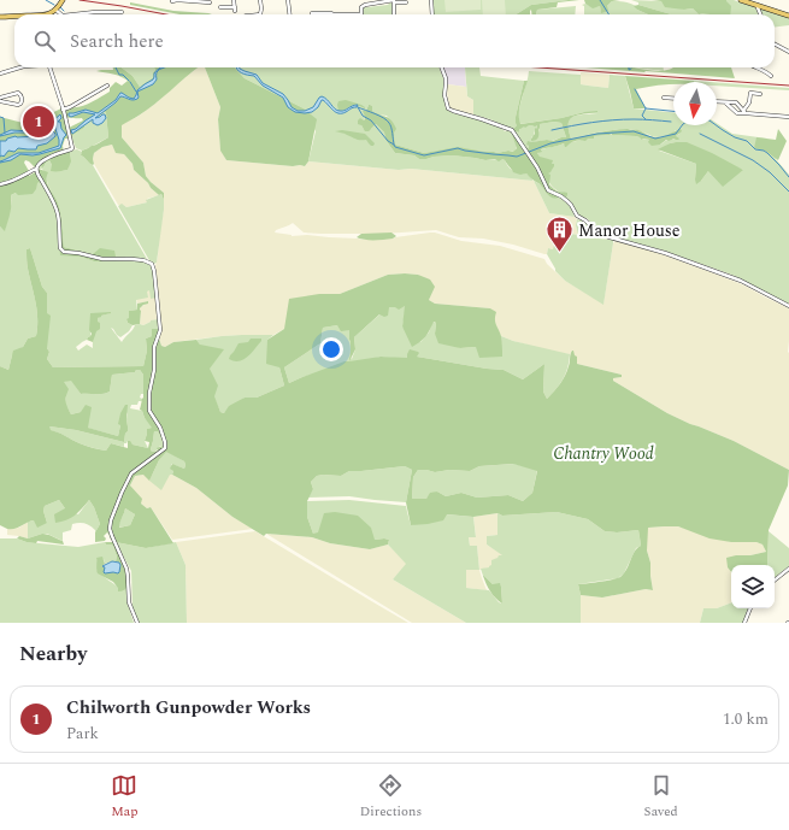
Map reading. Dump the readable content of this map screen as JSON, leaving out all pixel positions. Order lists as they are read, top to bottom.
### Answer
{
  "parks": ["Chantry Wood"],
  "places": {
    "building": ["Manor House"]
  },
  "north": "bottom",
  "page": {
    "search": "Search here",
    "pins": "1",
    "heading": "Nearby",
    "list": [
      {
        "mark": "1",
        "name": "Chilworth Gunpowder Works",
        "note": "Park",
        "value": "1.0 km"
      }
    ],
    "nav": ["Map", "Directions", "Saved"]
  }
}
